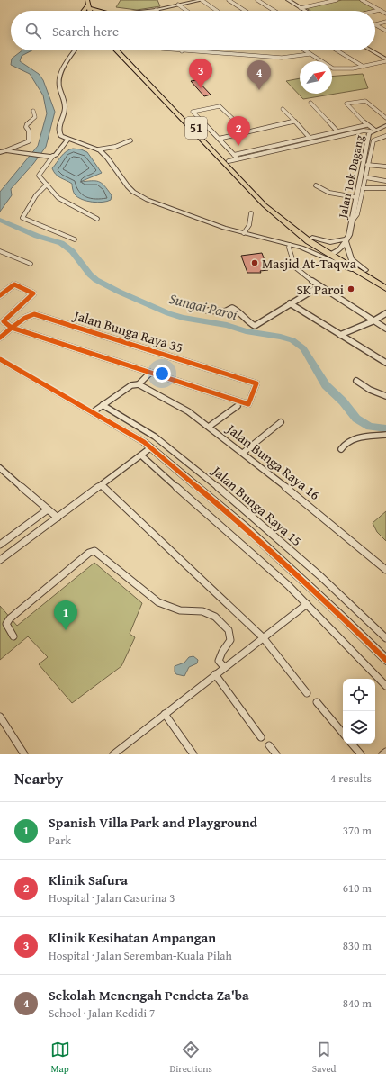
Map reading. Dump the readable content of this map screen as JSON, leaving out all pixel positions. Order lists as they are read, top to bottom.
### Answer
{
  "streets": {
    "highway": ["51"],
    "street": [
      "Jalan Tok Dagang",
      "Jalan Bunga Raya 35",
      "Jalan Bunga Raya 16",
      "Jalan Bunga Raya 15"
    ]
  },
  "crossings": [
    ["51", "Jalan Tok Dagang"]
  ],
  "water": ["Sungai Paroi"],
  "places": ["Masjid At-Taqwa", "SK Paroi"],
  "north": "top right",
  "page": {
    "search": "Search here",
    "pins": [
      "3",
      "4",
      "2",
      "1"
    ],
    "heading": ["Nearby", "4 results"],
    "list": [
      {
        "mark": "1",
        "name": "Spanish Villa Park and Playground",
        "note": "Park",
        "value": "370 m"
      },
      {
        "mark": "2",
        "name": "Klinik Safura",
        "note": "Hospital · Jalan Casurina 3",
        "value": "610 m"
      },
      {
        "mark": "3",
        "name": "Klinik Kesihatan Ampangan",
        "note": "Hospital · Jalan Seremban-Kuala Pilah",
        "value": "830 m"
      },
      {
        "mark": "4",
        "name": "Sekolah Menengah Pendeta Za'ba",
        "note": "School · Jalan Kedidi 7",
        "value": "840 m"
      }
    ],
    "nav": ["Map", "Directions", "Saved"]
  }
}
